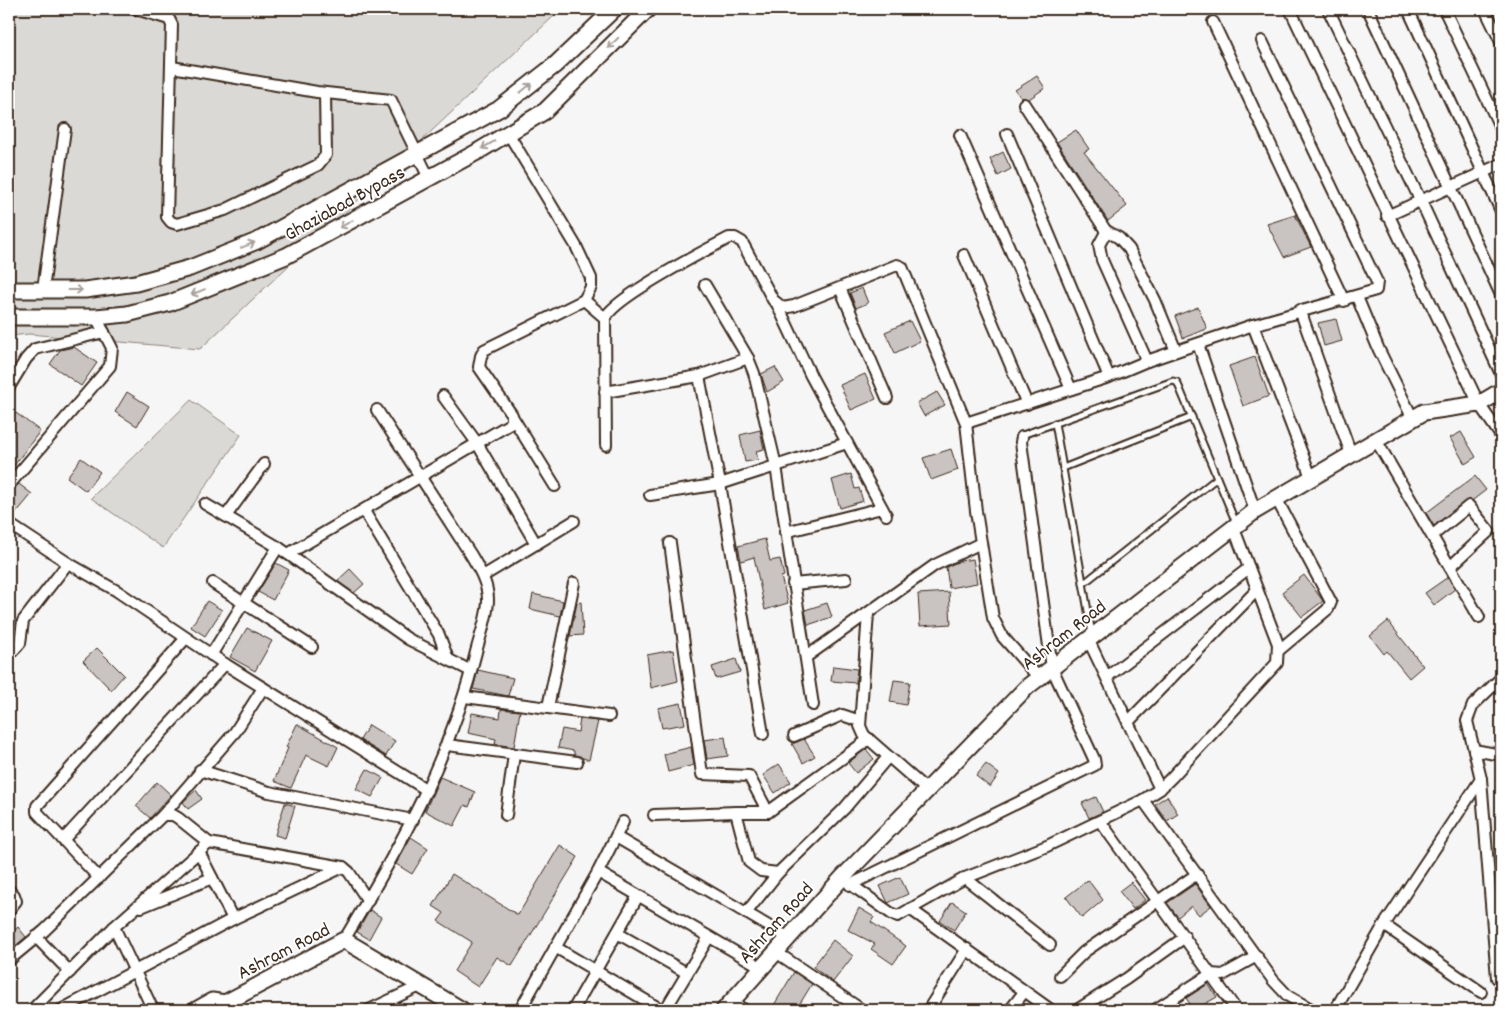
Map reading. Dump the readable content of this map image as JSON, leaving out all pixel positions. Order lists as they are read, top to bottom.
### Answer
{
  "streets": {
    "main road": ["Ghaziabad Bypass", "Ashram Road"]
  }
}
